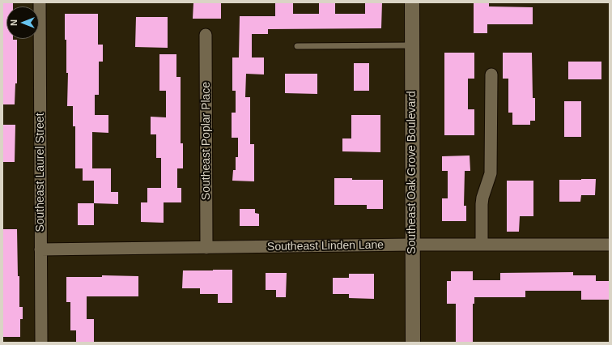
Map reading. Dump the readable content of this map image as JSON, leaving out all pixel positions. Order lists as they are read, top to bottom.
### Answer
{
  "streets": {
    "street": [
      "Southeast Poplar Place",
      "Southeast Laurel Street",
      "Southeast Oak Grove Boulevard",
      "Southeast Linden Lane"
    ]
  },
  "crossings": [
    ["Southeast Poplar Place", "Southeast Linden Lane"],
    ["Southeast Laurel Street", "Southeast Linden Lane"],
    ["Southeast Oak Grove Boulevard", "Southeast Linden Lane"]
  ],
  "north": "left"
}
